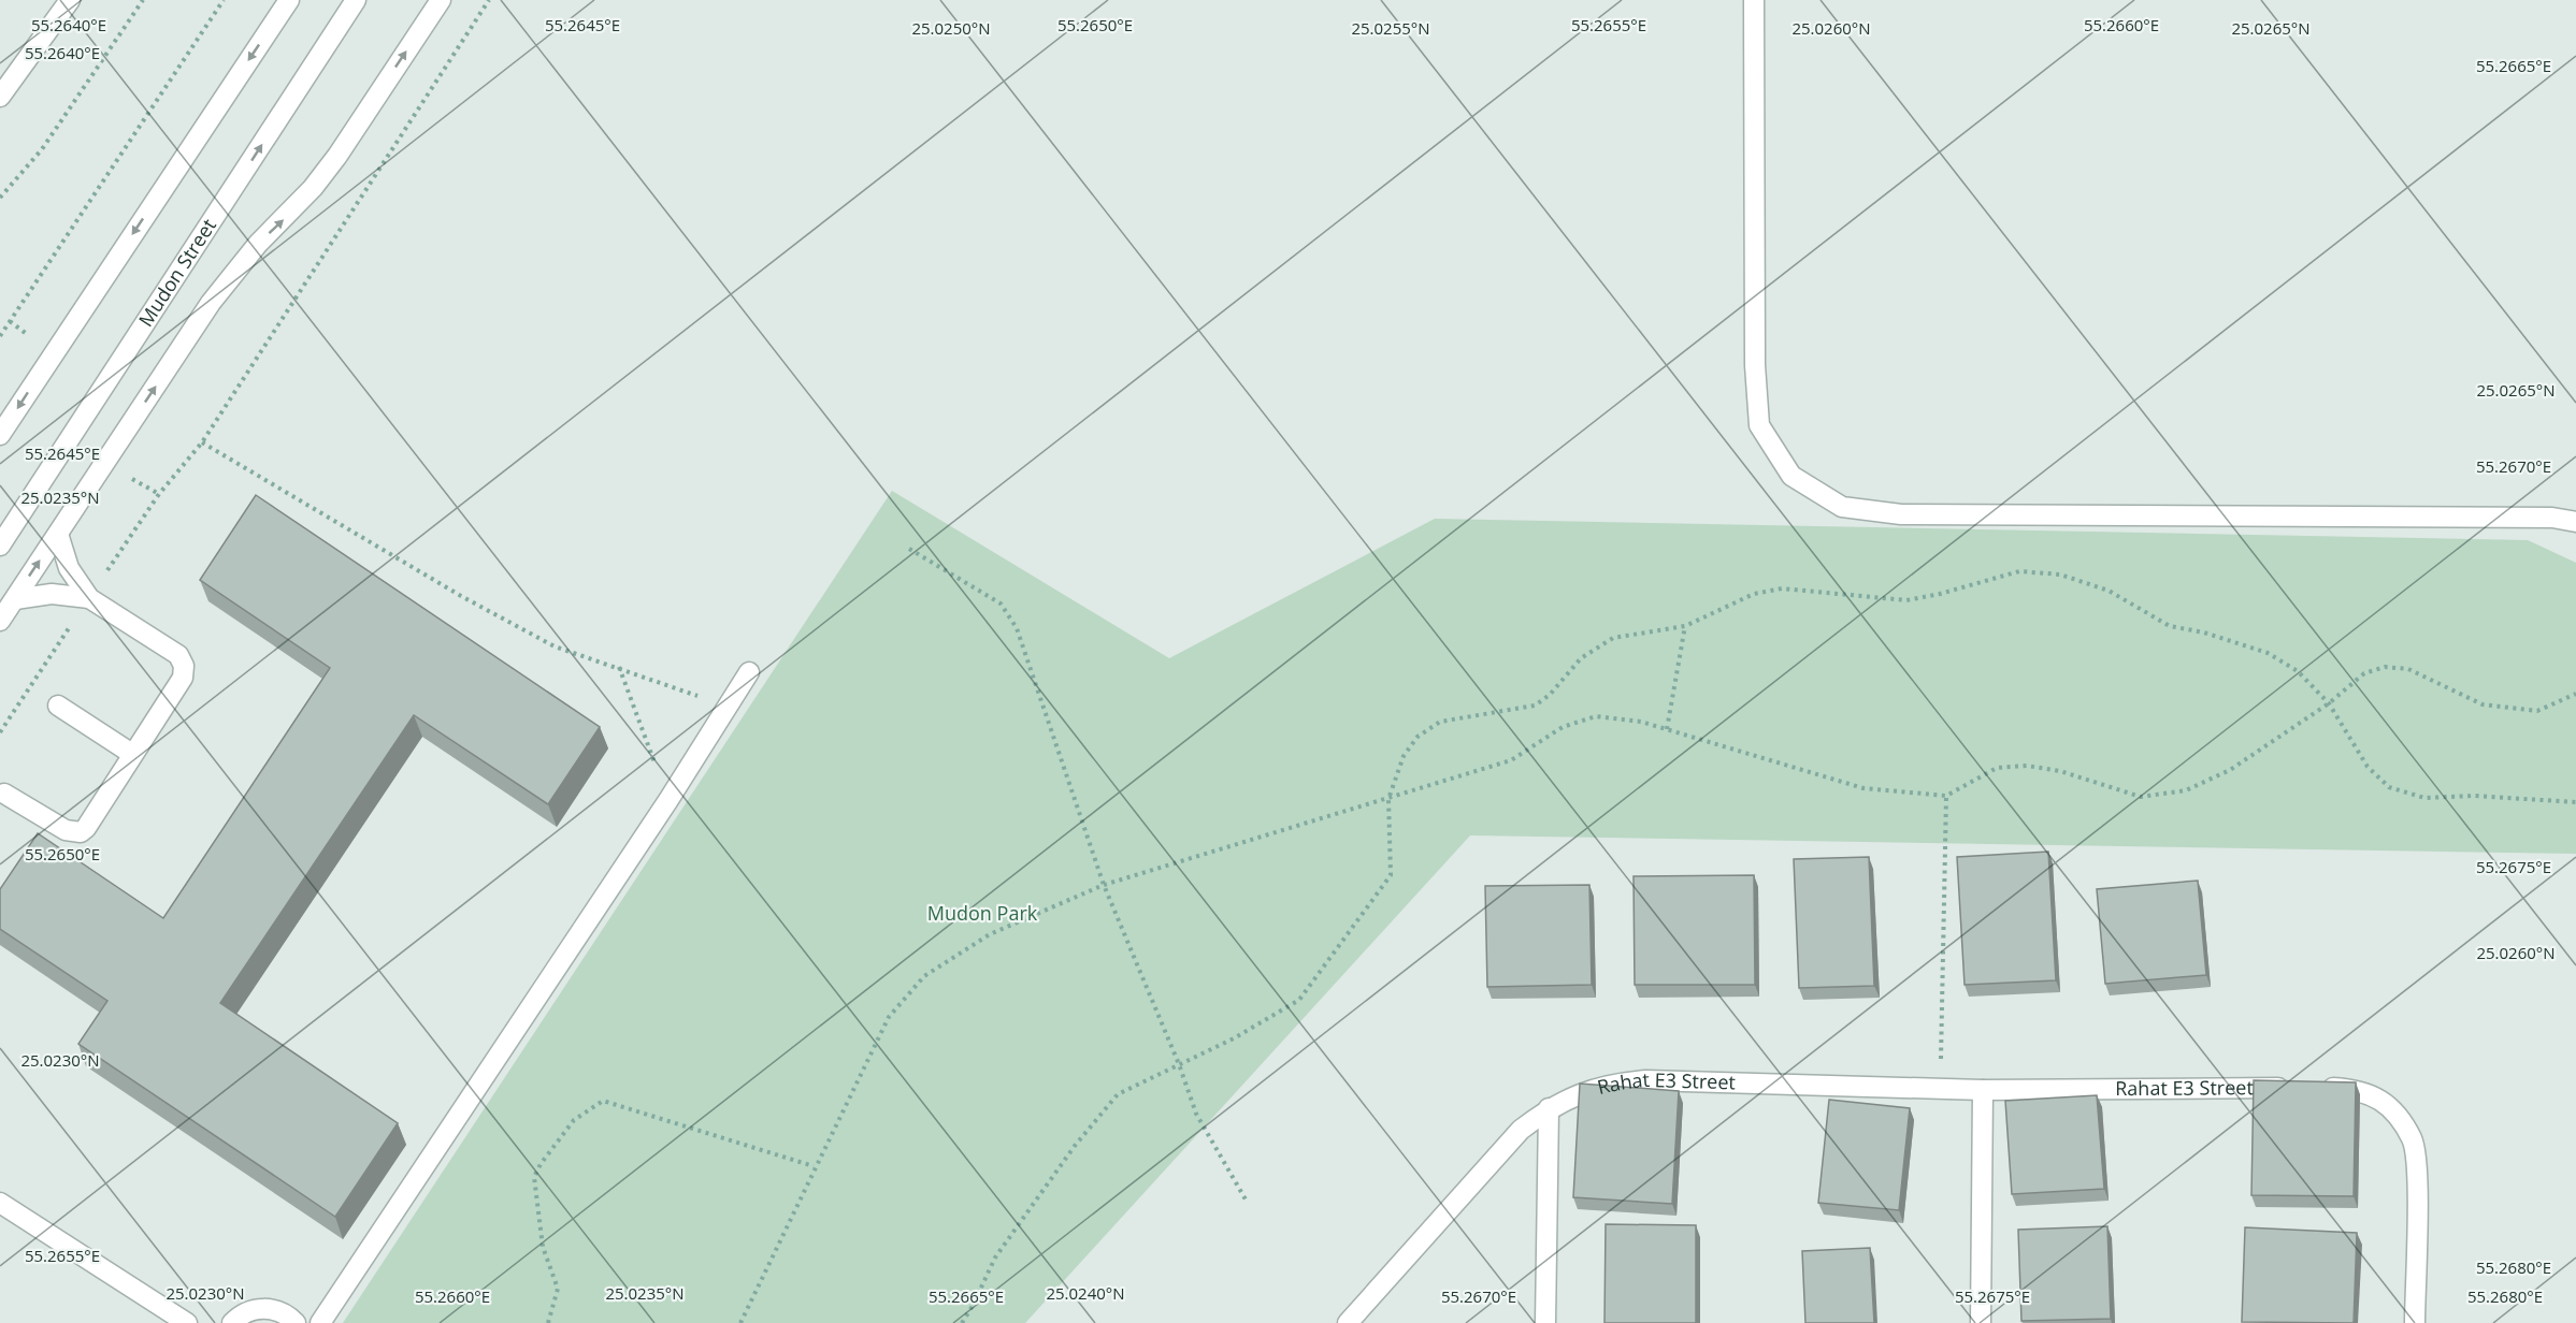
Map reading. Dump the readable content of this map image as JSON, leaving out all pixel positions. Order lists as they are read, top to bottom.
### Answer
{
  "streets": {
    "street": ["Mudon Street", "Rahat E3 Street"]
  },
  "parks": ["Mudon Park"],
  "coordinates": [
    "55.2640°E",
    "55.2645°E",
    "55.2650°E",
    "55.2655°E",
    "55.2660°E",
    "25.0250°N",
    "25.0255°N",
    "25.0260°N",
    "25.0265°N",
    "55.2665°E",
    "55.2670°E",
    "25.0235°N",
    "55.2675°E",
    "25.0230°N",
    "55.2680°E",
    "25.0240°N"
  ]
}
